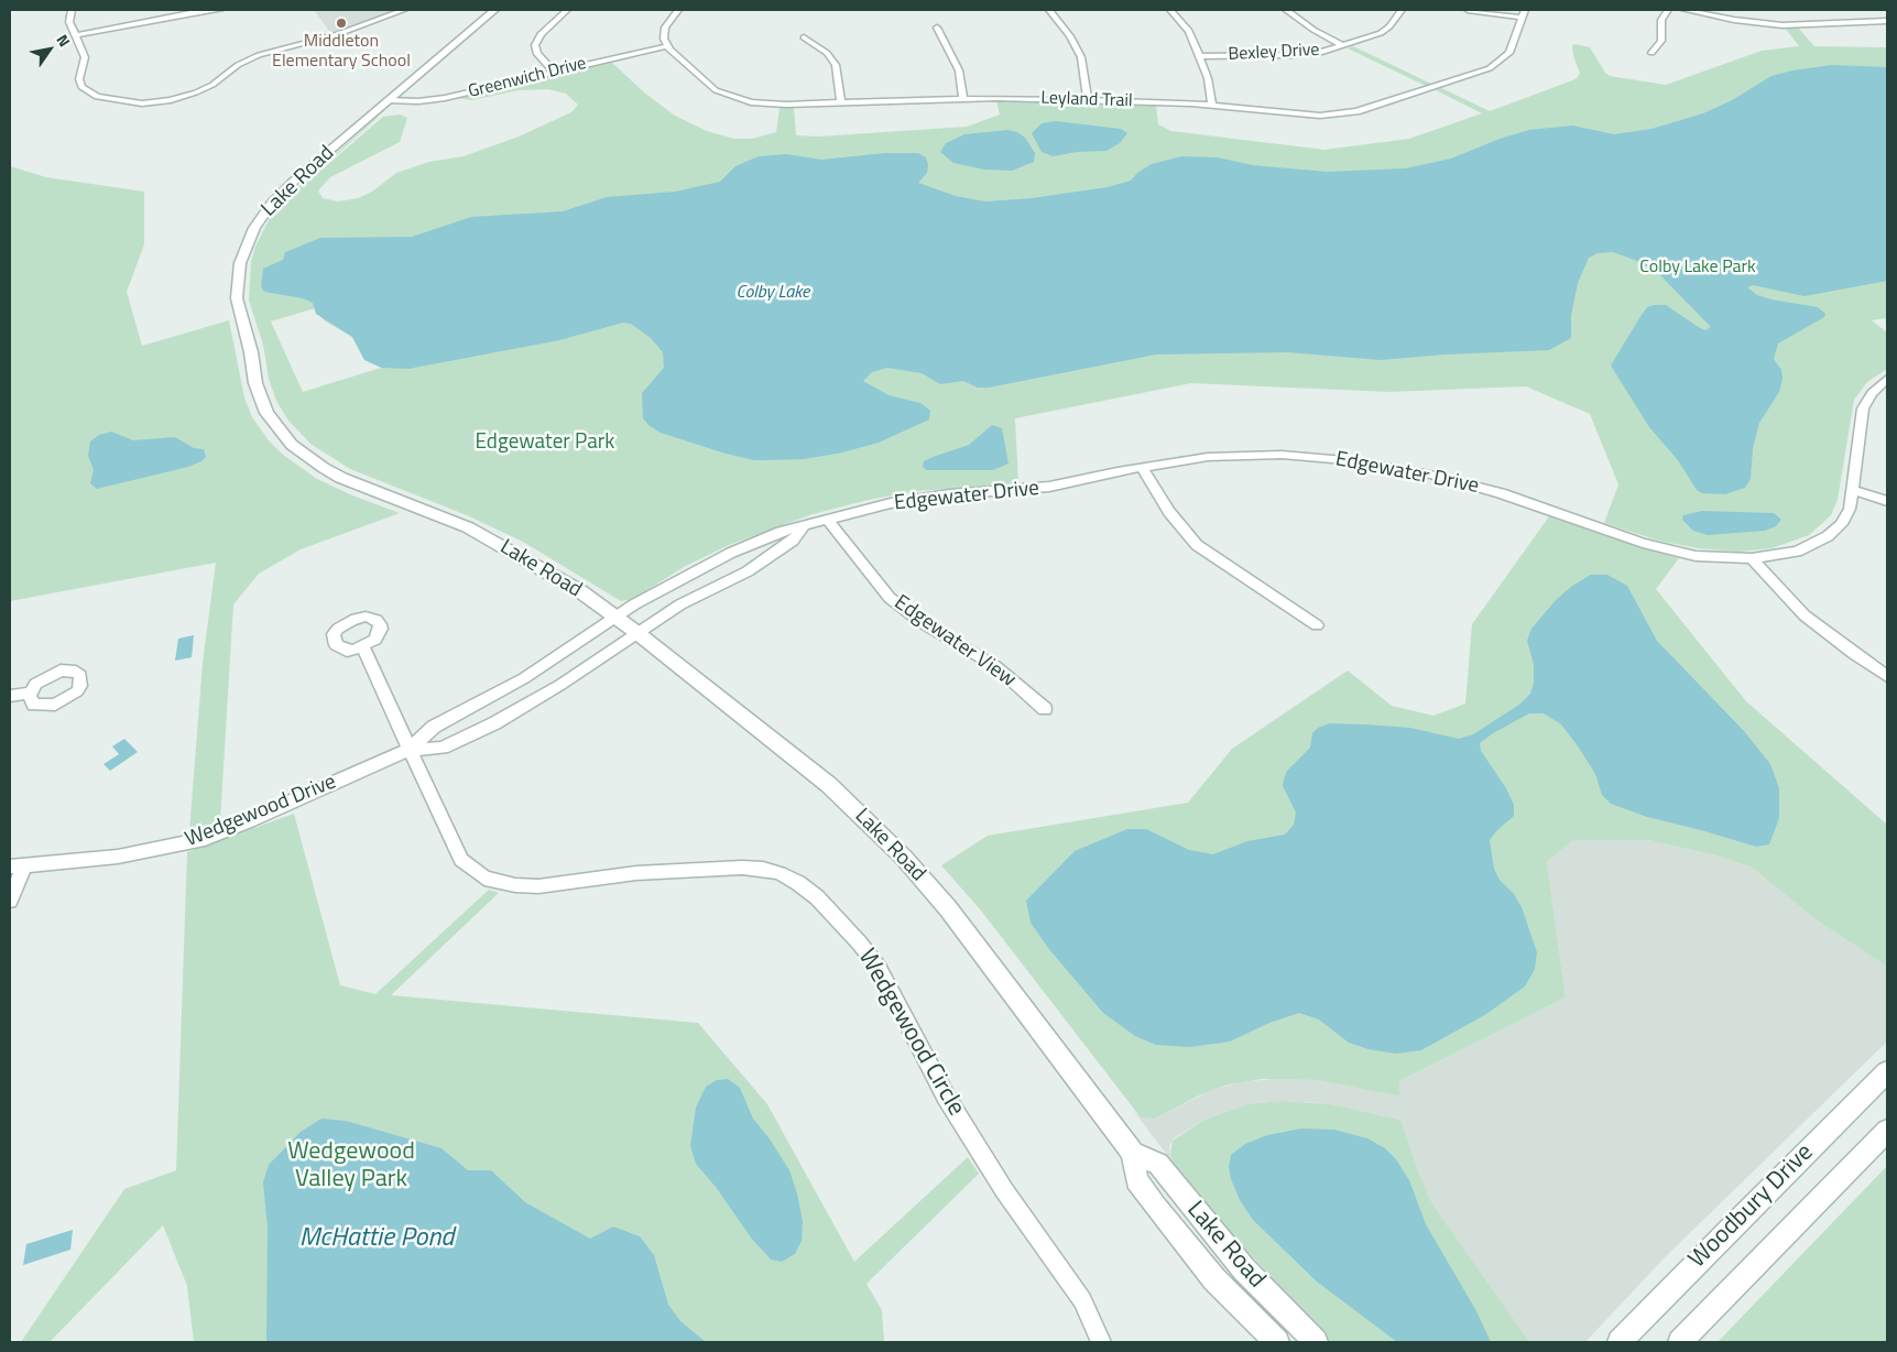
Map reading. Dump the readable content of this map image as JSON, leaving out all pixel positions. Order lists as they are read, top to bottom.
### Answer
{
  "streets": {
    "street": [
      "Bexley Drive",
      "Greenwich Drive",
      "Leyland Trail",
      "Lake Road",
      "Edgewater Drive",
      "Edgewater View",
      "Wedgewood Drive",
      "Wedgewood Circle",
      "Woodbury Drive"
    ]
  },
  "crossings": [
    ["Greenwich Drive", "Leyland Trail"],
    ["Greenwich Drive", "Lake Road"],
    ["Lake Road", "Edgewater Drive"],
    ["Lake Road", "Wedgewood Drive"],
    ["Edgewater Drive", "Edgewater View"],
    ["Edgewater Drive", "Wedgewood Drive"],
    ["Wedgewood Drive", "Wedgewood Circle"]
  ],
  "water": ["Colby Lake", "McHattie Pond"],
  "parks": ["Colby Lake Park", "Edgewater Park", "Wedgewood Valley Park"],
  "places": ["Middleton Elementary School"],
  "north": "top right"
}
